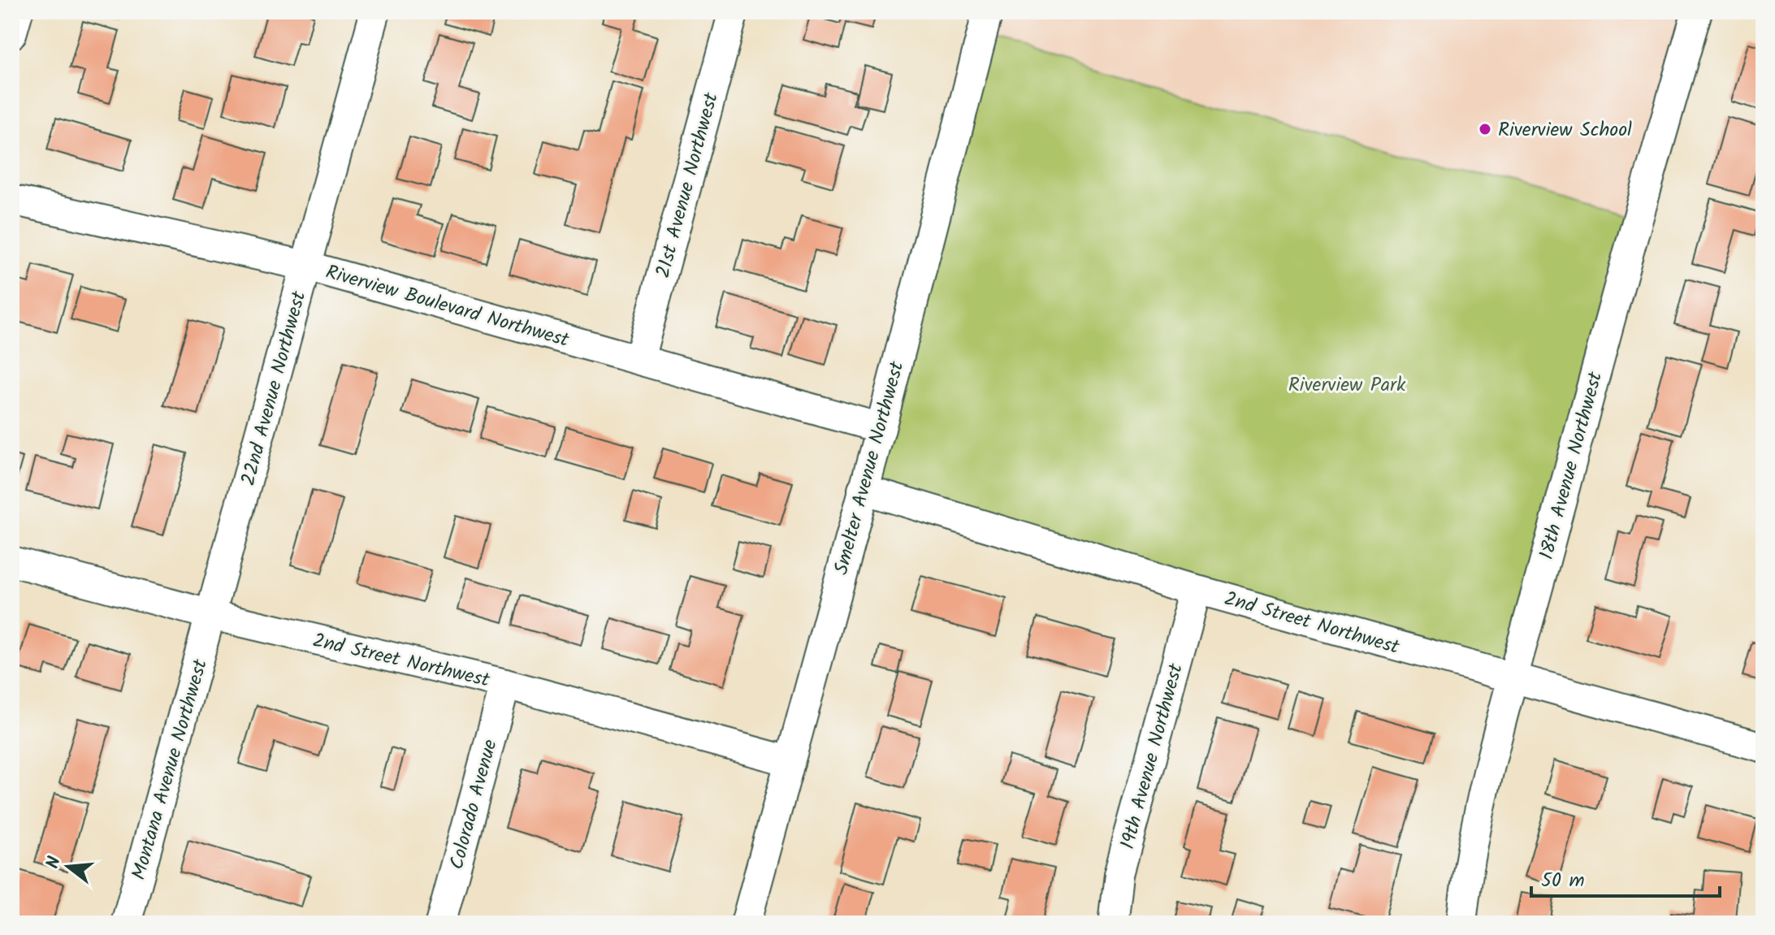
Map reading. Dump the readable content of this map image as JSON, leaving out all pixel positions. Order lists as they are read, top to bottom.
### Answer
{
  "streets": {
    "street": [
      "21st Avenue Northwest",
      "Riverview Boulevard Northwest",
      "22nd Avenue Northwest",
      "18th Avenue Northwest",
      "Smelter Avenue Northwest",
      "2nd Street Northwest",
      "19th Avenue Northwest",
      "Montana Avenue Northwest",
      "Colorado Avenue"
    ]
  },
  "crossings": [
    ["21st Avenue Northwest", "Riverview Boulevard Northwest"],
    ["Riverview Boulevard Northwest", "22nd Avenue Northwest"],
    ["Riverview Boulevard Northwest", "Smelter Avenue Northwest"],
    ["22nd Avenue Northwest", "2nd Street Northwest"],
    ["22nd Avenue Northwest", "Montana Avenue Northwest"],
    ["18th Avenue Northwest", "2nd Street Northwest"],
    ["Smelter Avenue Northwest", "2nd Street Northwest"],
    ["2nd Street Northwest", "19th Avenue Northwest"],
    ["2nd Street Northwest", "Montana Avenue Northwest"],
    ["2nd Street Northwest", "Colorado Avenue"]
  ],
  "parks": ["Riverview Park"],
  "places": ["Riverview School"],
  "scale_bar": "50 m",
  "north": "left"
}
